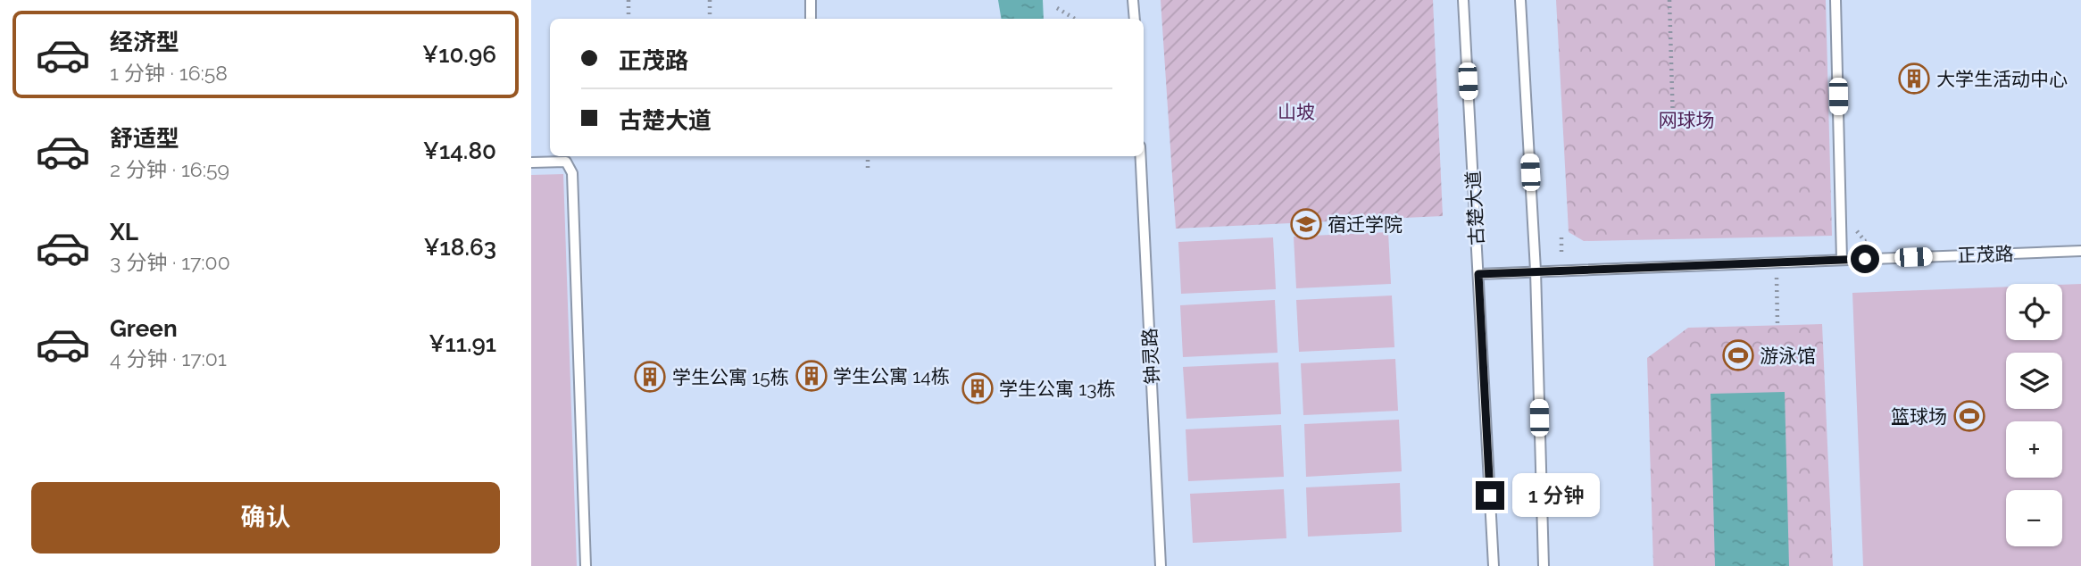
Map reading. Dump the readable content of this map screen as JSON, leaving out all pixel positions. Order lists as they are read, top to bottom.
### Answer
{
  "streets": {
    "lane": ["古楚大道", "正茂路", "钟灵路"]
  },
  "crossings": [
    ["古楚大道", "正茂路"]
  ],
  "parks": ["山坡", "网球场"],
  "places": {
    "building": [
      "大学生活动中心",
      "学生公寓 14栋",
      "学生公寓 15栋",
      "学生公寓 13栋"
    ],
    "school or university": ["宿迁学院"],
    "sports": ["游泳馆", "篮球场"]
  },
  "page": {
    "list": [
      {
        "name": "经济型",
        "note": "1 分钟 · 16:58",
        "value": "¥10.96"
      },
      {
        "name": "舒适型",
        "note": "2 分钟 · 16:59",
        "value": "¥14.80"
      },
      {
        "name": "XL",
        "note": "3 分钟 · 17:00",
        "value": "¥18.63"
      },
      {
        "name": "Green",
        "note": "4 分钟 · 17:01",
        "value": "¥11.91"
      }
    ],
    "banner": ["正茂路", "古楚大道"],
    "map_buttons": ["+", "−"],
    "buttons": "确认",
    "bubble": "1 分钟"
  }
}
